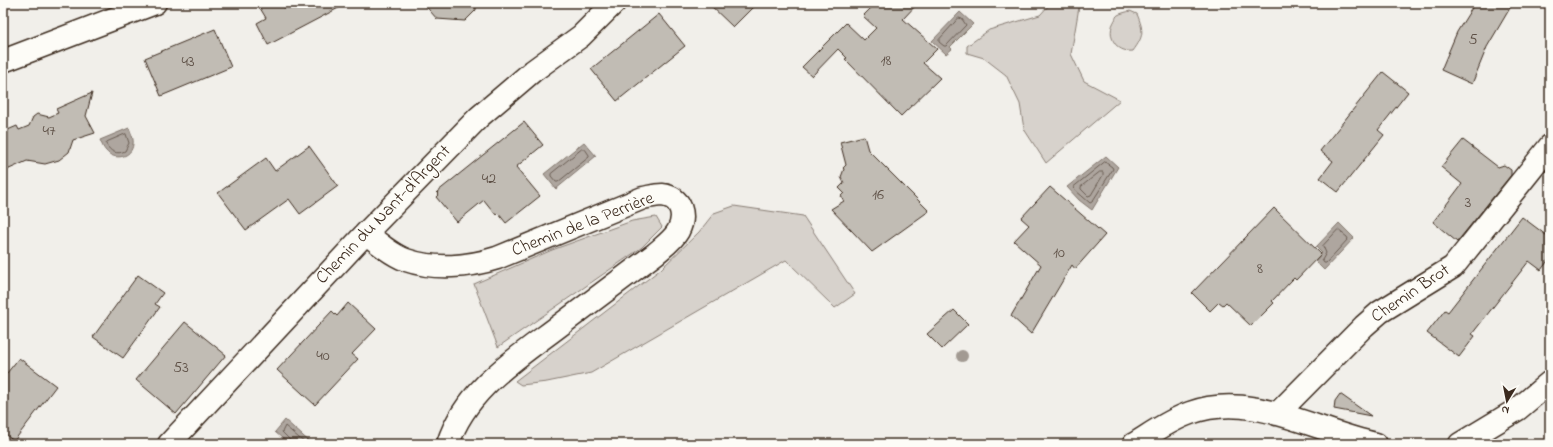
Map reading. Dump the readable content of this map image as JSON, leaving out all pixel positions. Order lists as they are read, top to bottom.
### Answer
{
  "streets": {
    "street": ["Chemin du Nant-d'Argent", "Chemin de la Perrière", "Chemin Brot"]
  },
  "crossings": [
    ["Chemin du Nant-d'Argent", "Chemin de la Perrière"]
  ],
  "house_numbers": [
    "5",
    "18",
    "43",
    "47",
    "42",
    "16",
    "3",
    "10",
    "8",
    "40",
    "53"
  ],
  "north": "bottom"
}
